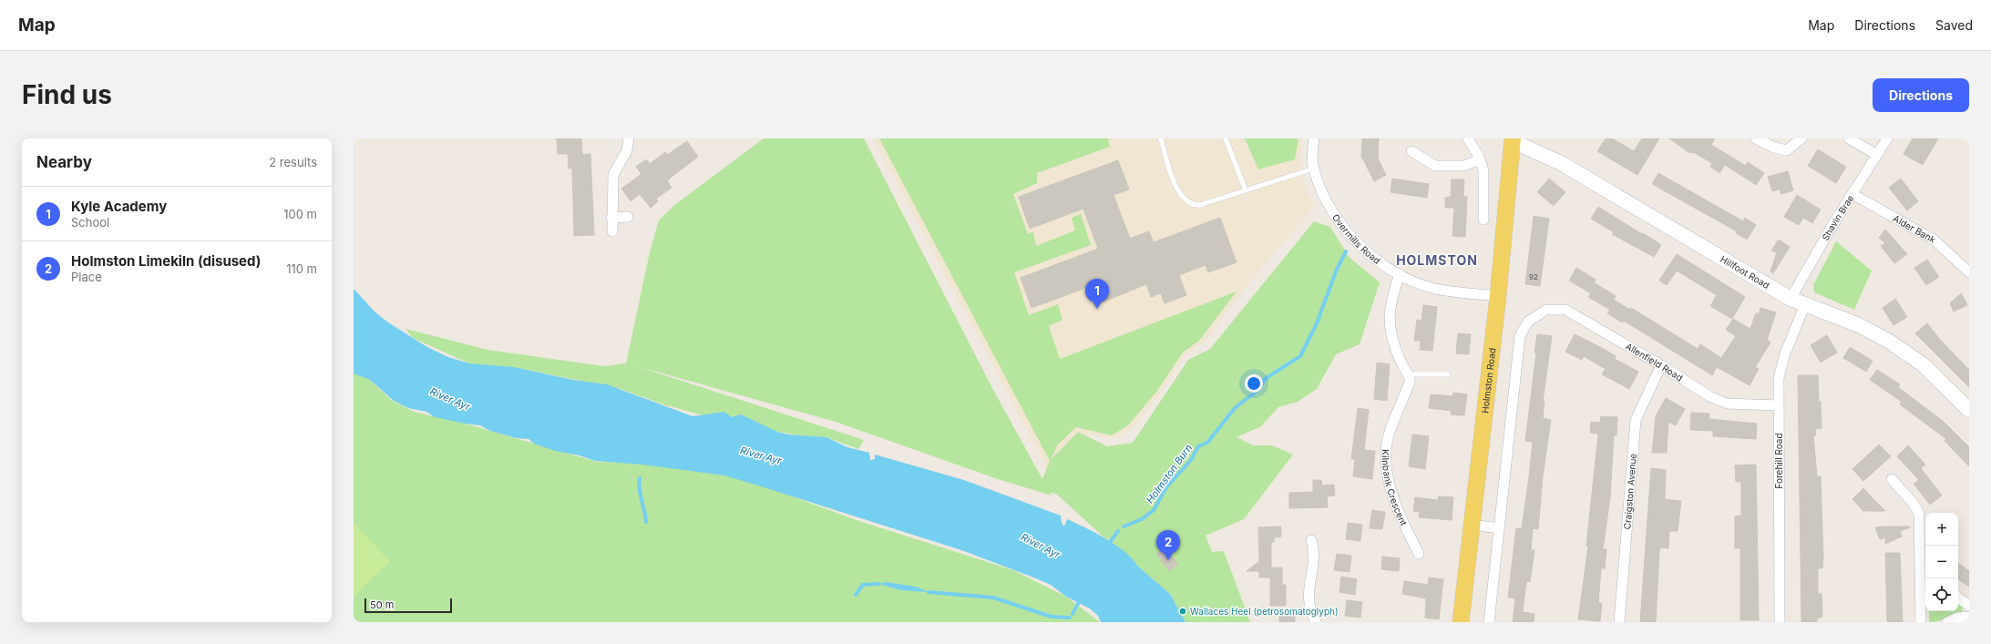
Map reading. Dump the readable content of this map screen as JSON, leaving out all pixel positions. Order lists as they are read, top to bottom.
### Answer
{
  "streets": {
    "main road": ["Holmston Road"],
    "street": [
      "Shavin Brae",
      "Alder Bank",
      "Overmills Road",
      "Hillfoot Road",
      "Allenfield Road",
      "Forehill Road",
      "Kilnbank Crescent",
      "Craigston Avenue"
    ]
  },
  "crossings": [
    ["Shavin Brae", "Alder Bank"],
    ["Shavin Brae", "Hillfoot Road"],
    ["Overmills Road", "Holmston Road"],
    ["Overmills Road", "Kilnbank Crescent"],
    ["Hillfoot Road", "Holmston Road"],
    ["Hillfoot Road", "Forehill Road"],
    ["Allenfield Road", "Forehill Road"],
    ["Allenfield Road", "Craigston Avenue"]
  ],
  "districts": ["HOLMSTON"],
  "water": ["River Ayr", "Holmston Burn"],
  "places": ["Wallaces Heel (petrosomatoglyph)"],
  "house_numbers": ["92"],
  "scale_bar": "50 m",
  "page": {
    "header": "Map",
    "nav": ["Map", "Directions", "Saved"],
    "buttons": "Directions",
    "title": "Find us",
    "heading": ["Nearby", "2 results"],
    "list": [
      {
        "mark": "1",
        "name": "Kyle Academy",
        "note": "School",
        "value": "100 m"
      },
      {
        "mark": "2",
        "name": "Holmston Limekiln (disused)",
        "note": "Place",
        "value": "110 m"
      }
    ],
    "pins": ["1", "2"],
    "map_buttons": ["+", "−"],
    "scale": "50 m"
  }
}
